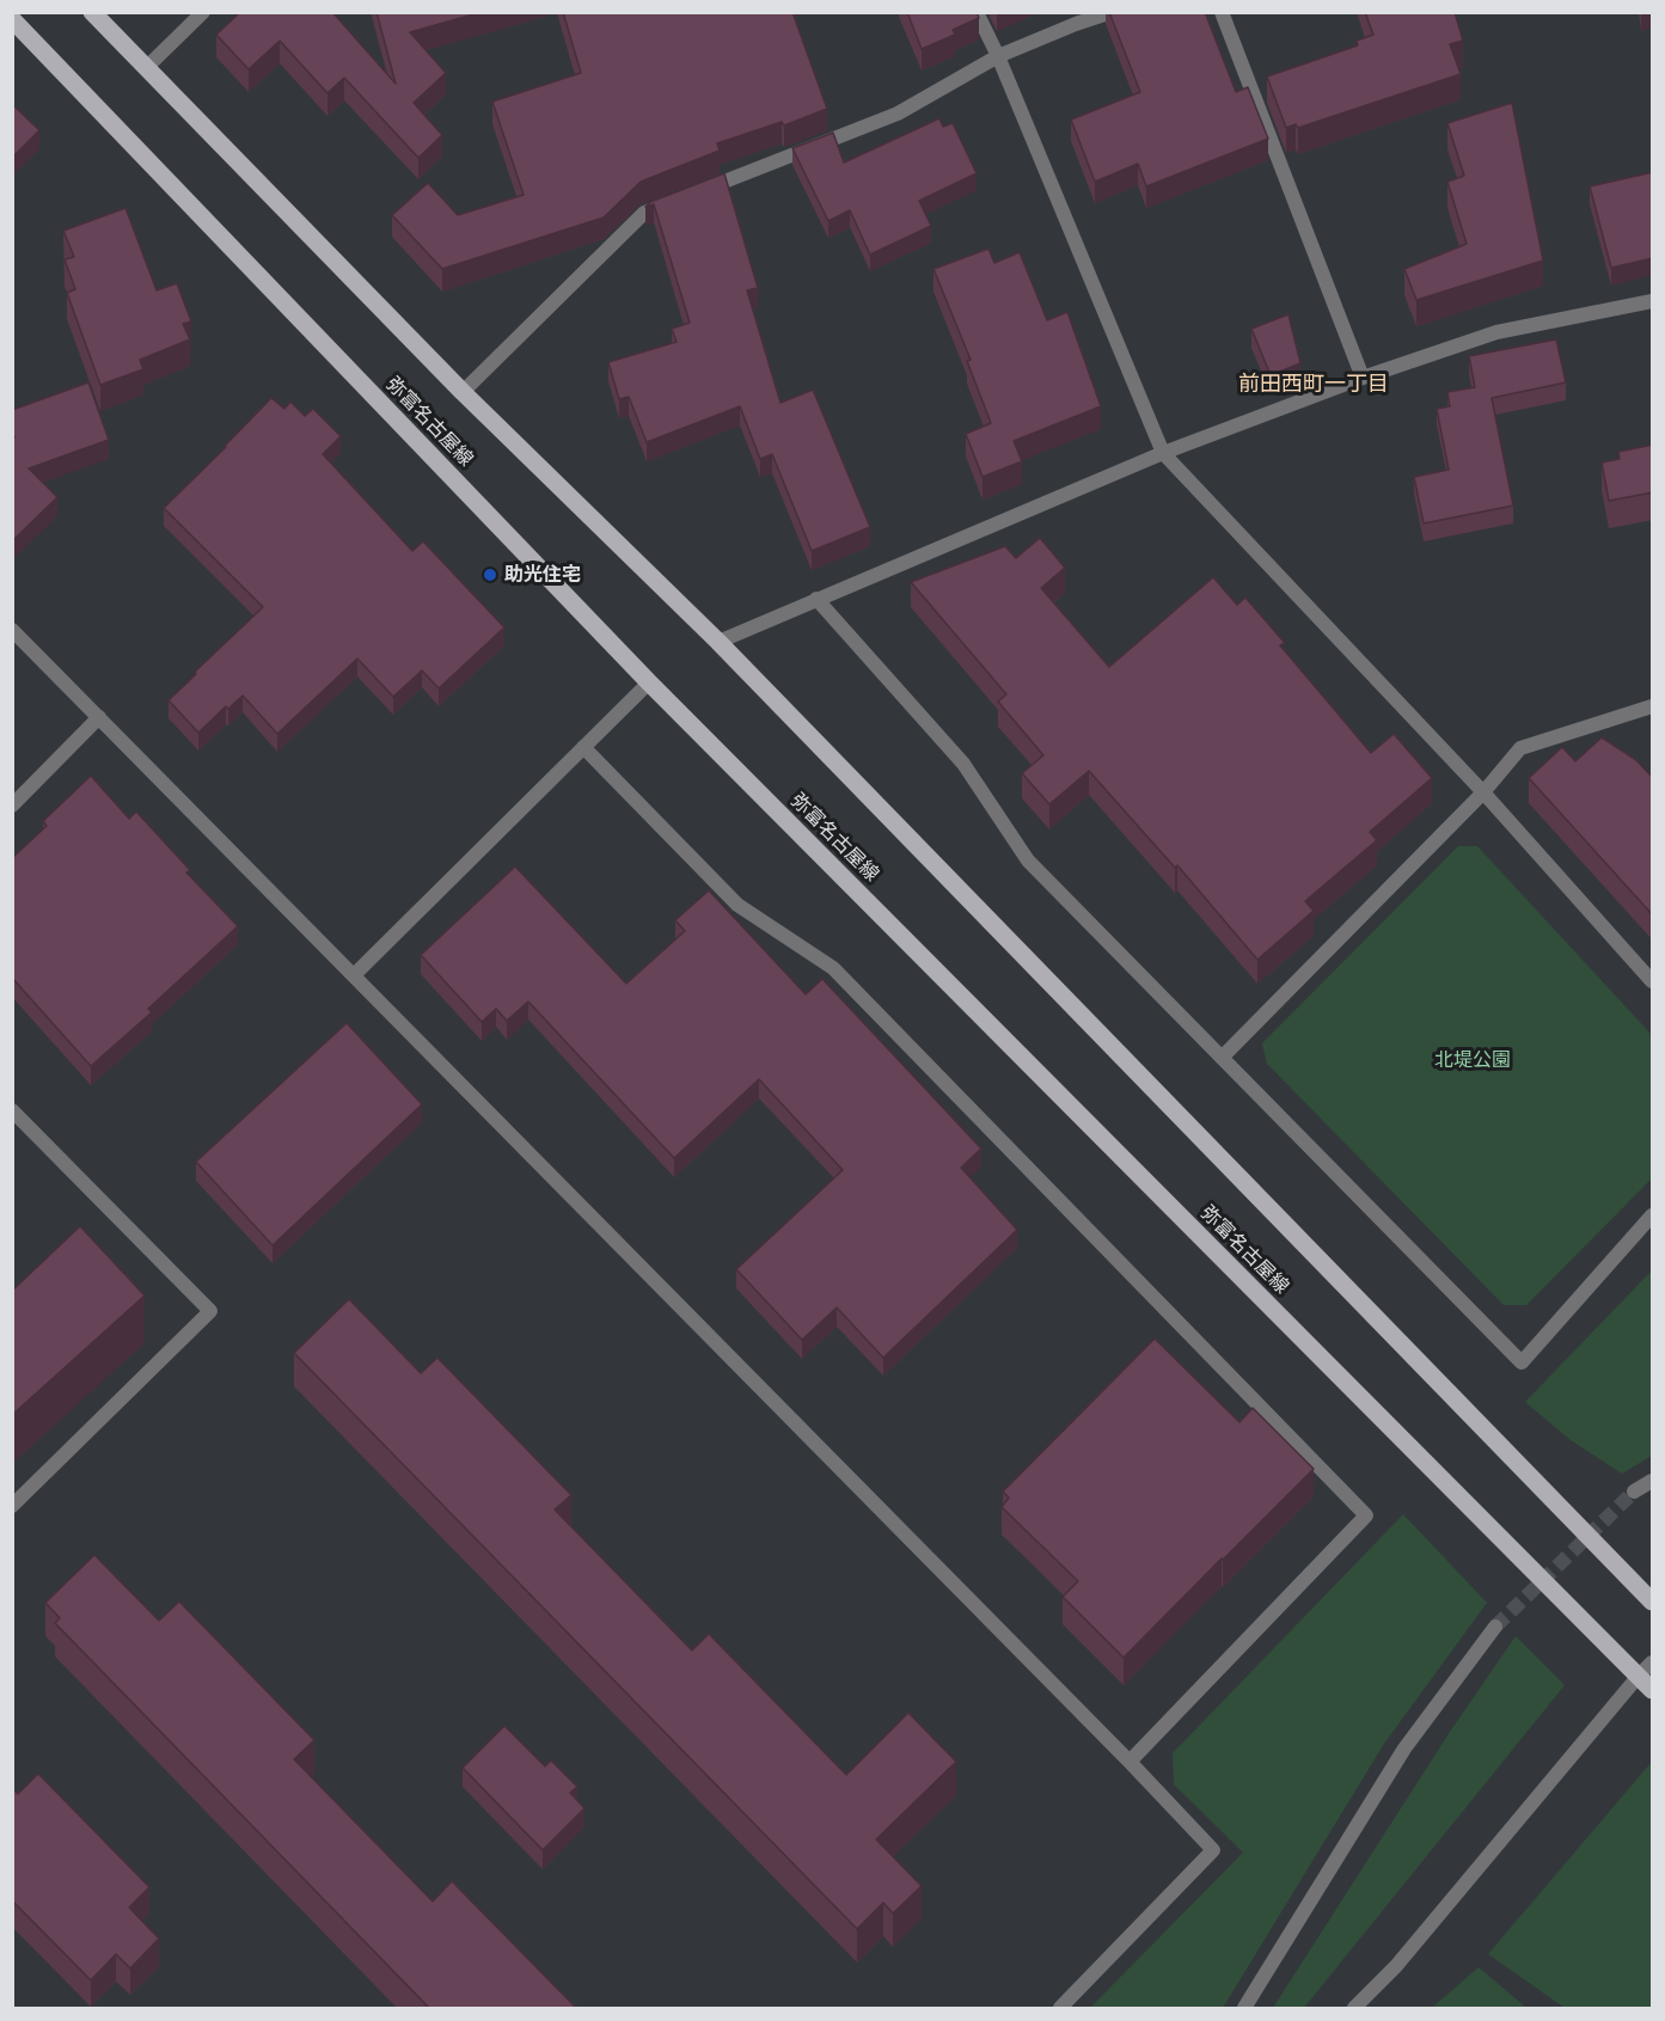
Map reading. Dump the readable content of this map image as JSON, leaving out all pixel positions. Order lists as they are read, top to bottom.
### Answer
{
  "streets": {
    "main road": ["弥富名古屋線"]
  },
  "districts": ["前田西町一丁目"],
  "parks": ["北堤公園"],
  "places": ["助光住宅"]
}
